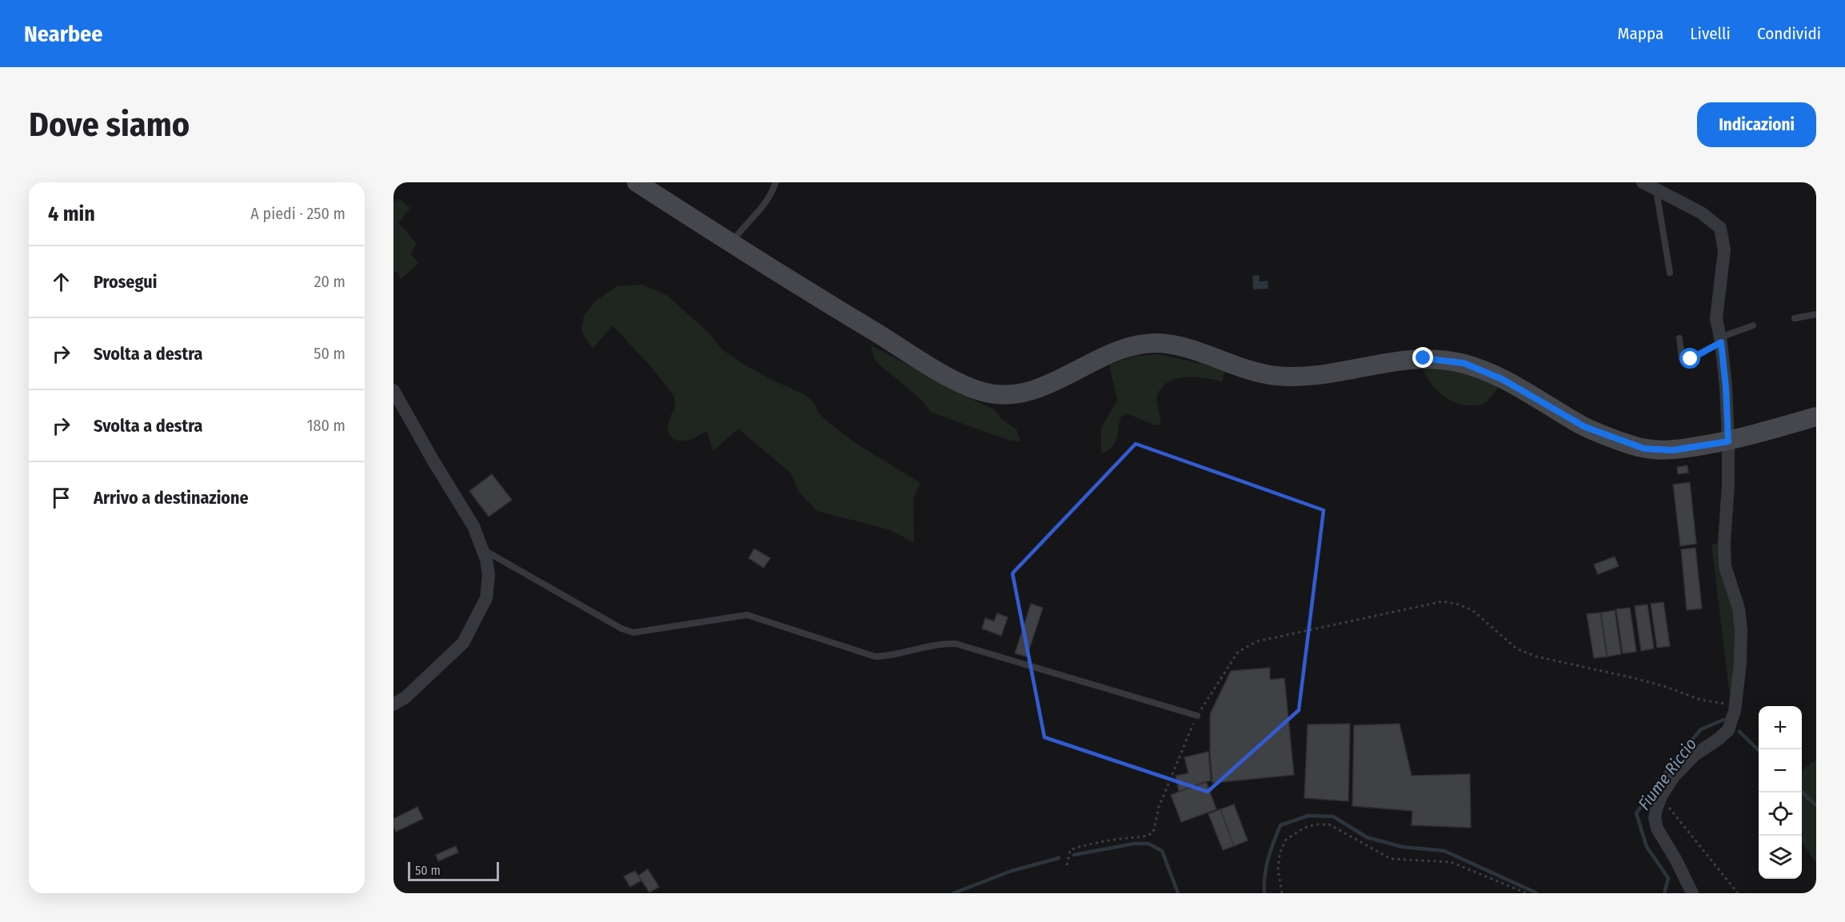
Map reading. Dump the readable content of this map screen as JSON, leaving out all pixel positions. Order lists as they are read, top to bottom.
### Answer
{
  "water": ["Fiume Riccio"],
  "scale_bar": "50 m",
  "page": {
    "header": "Nearbee",
    "nav": ["Mappa", "Livelli", "Condividi"],
    "buttons": "Indicazioni",
    "title": "Dove siamo",
    "heading": ["4 min", "A piedi · 250 m"],
    "list": [
      ["Prosegui", "20 m"],
      ["Svolta a destra", "50 m"],
      ["Svolta a destra", "180 m"],
      "Arrivo a destinazione"
    ],
    "map_buttons": ["+", "−"],
    "scale": "50 m"
  }
}
